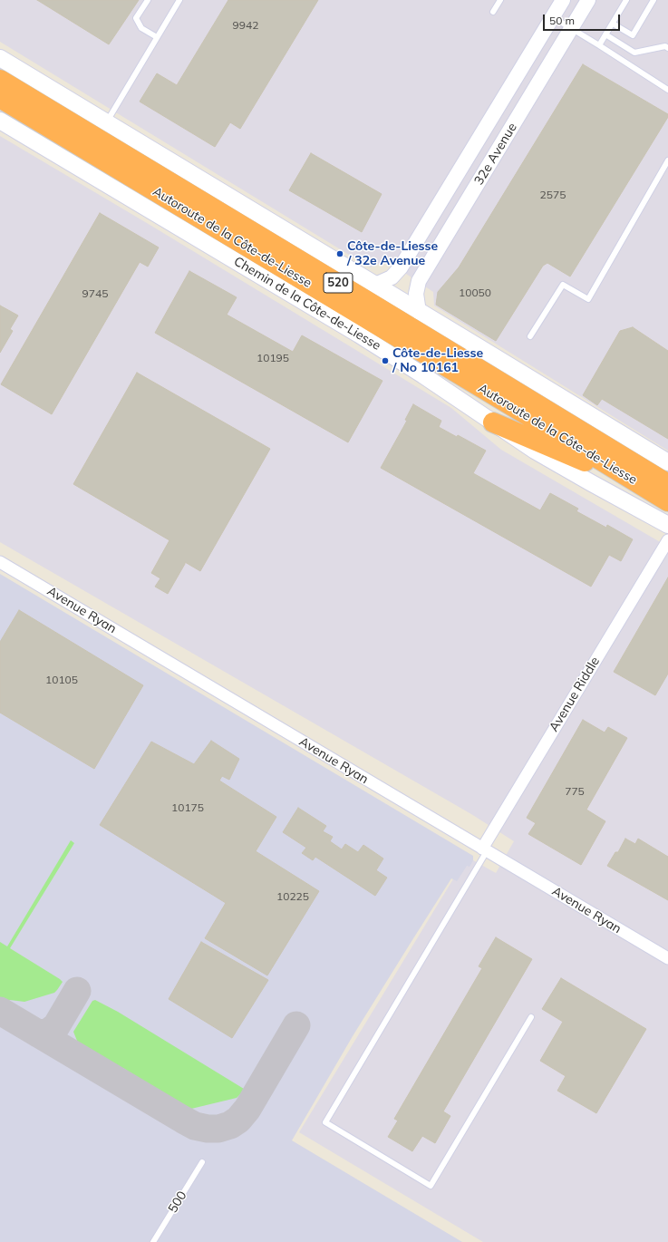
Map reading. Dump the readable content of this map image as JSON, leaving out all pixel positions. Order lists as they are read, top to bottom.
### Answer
{
  "streets": {
    "highway": ["Autoroute de la Côte-de-Liesse", "520"],
    "main road": ["Chemin de la Côte-de-Liesse"],
    "street": ["32e Avenue", "Avenue Ryan", "Avenue Riddle"],
    "lane": ["500"]
  },
  "crossings": [
    ["Avenue Ryan", "Avenue Riddle"]
  ],
  "places": ["Côte-de-Liesse / 32e Avenue", "Côte-de-Liesse / No 10161"],
  "house_numbers": [
    "9942",
    "2575",
    "10050",
    "9745",
    "10195",
    "10105",
    "775",
    "10175",
    "10225"
  ],
  "scale_bar": "50 m"
}
